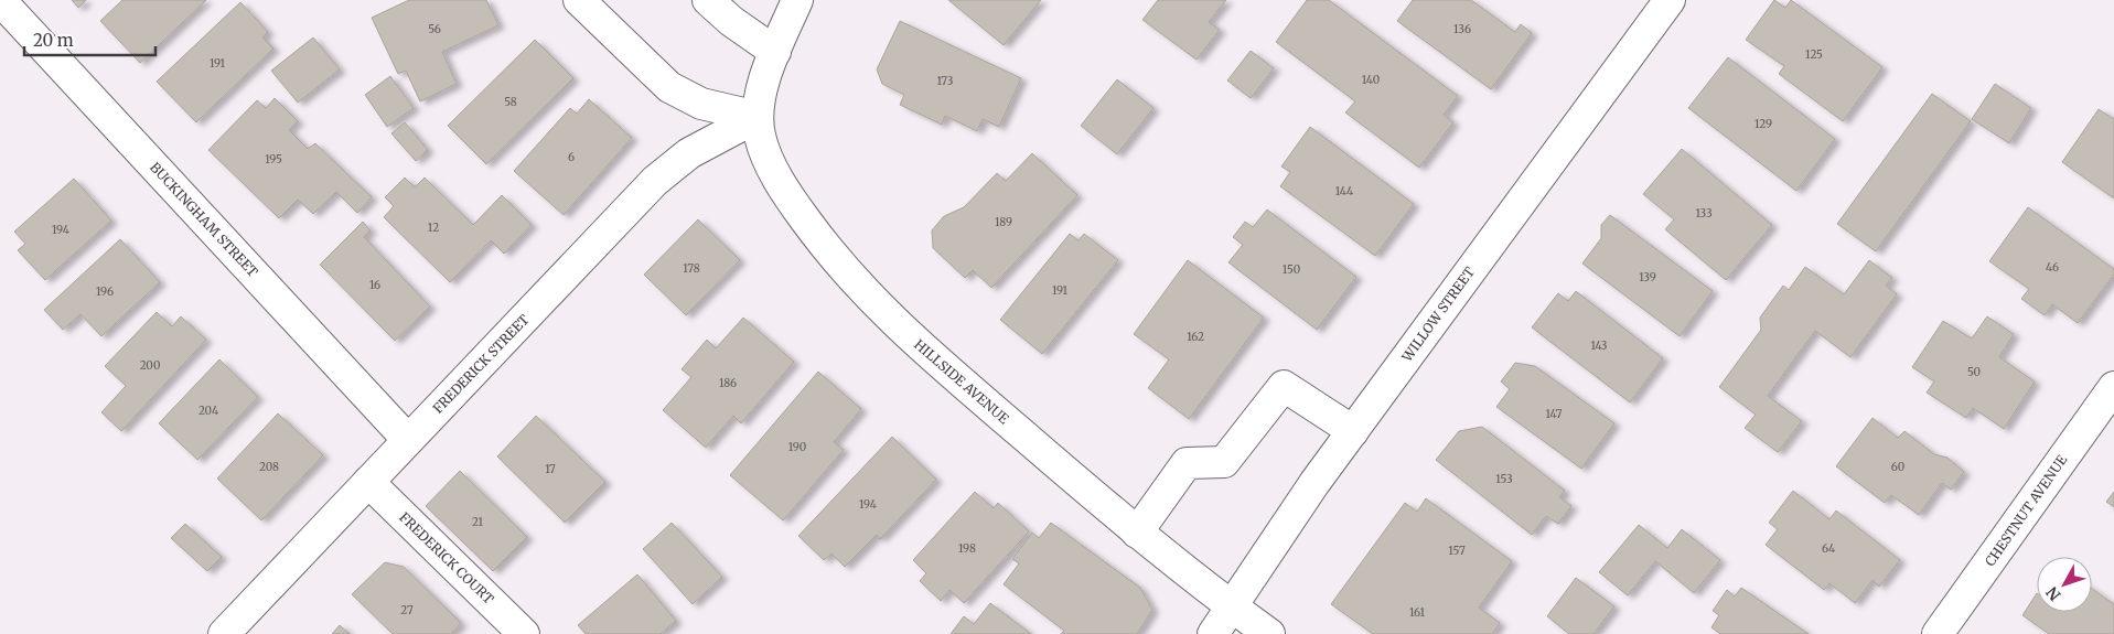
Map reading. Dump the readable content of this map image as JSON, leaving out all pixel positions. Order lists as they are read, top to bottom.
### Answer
{
  "streets": {
    "street": [
      "BUCKINGHAM STREET",
      "WILLOW STREET",
      "FREDERICK STREET",
      "HILLSIDE AVENUE",
      "CHESTNUT AVENUE",
      "FREDERICK COURT"
    ]
  },
  "crossings": [
    ["BUCKINGHAM STREET", "FREDERICK STREET"],
    ["WILLOW STREET", "HILLSIDE AVENUE"],
    ["FREDERICK STREET", "HILLSIDE AVENUE"],
    ["FREDERICK STREET", "FREDERICK COURT"]
  ],
  "house_numbers": [
    "56",
    "136",
    "125",
    "191",
    "140",
    "173",
    "58",
    "129",
    "6",
    "195",
    "144",
    "133",
    "189",
    "12",
    "194",
    "46",
    "178",
    "150",
    "139",
    "16",
    "191",
    "196",
    "162",
    "143",
    "200",
    "50",
    "186",
    "204",
    "147",
    "190",
    "208",
    "60",
    "17",
    "153",
    "194",
    "21",
    "198",
    "64",
    "157",
    "27",
    "161"
  ],
  "scale_bar": "20 m",
  "north": "bottom left"
}
